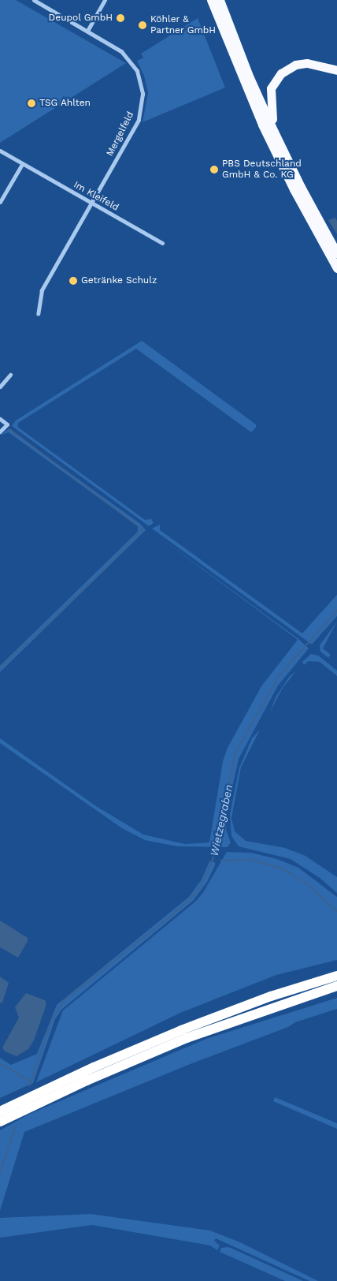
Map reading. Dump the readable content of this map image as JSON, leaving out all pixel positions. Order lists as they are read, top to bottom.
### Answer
{
  "streets": {
    "street": ["Mergelfeld", "Im Kleifeld"]
  },
  "crossings": [
    ["Mergelfeld", "Im Kleifeld"]
  ],
  "water": ["Wietzegraben"],
  "places": [
    "Deupol GmbH",
    "Köhler & Partner GmbH",
    "TSG Ahlten",
    "PBS Deutschland GmbH & Co. KG",
    "Getränke Schulz"
  ]
}
